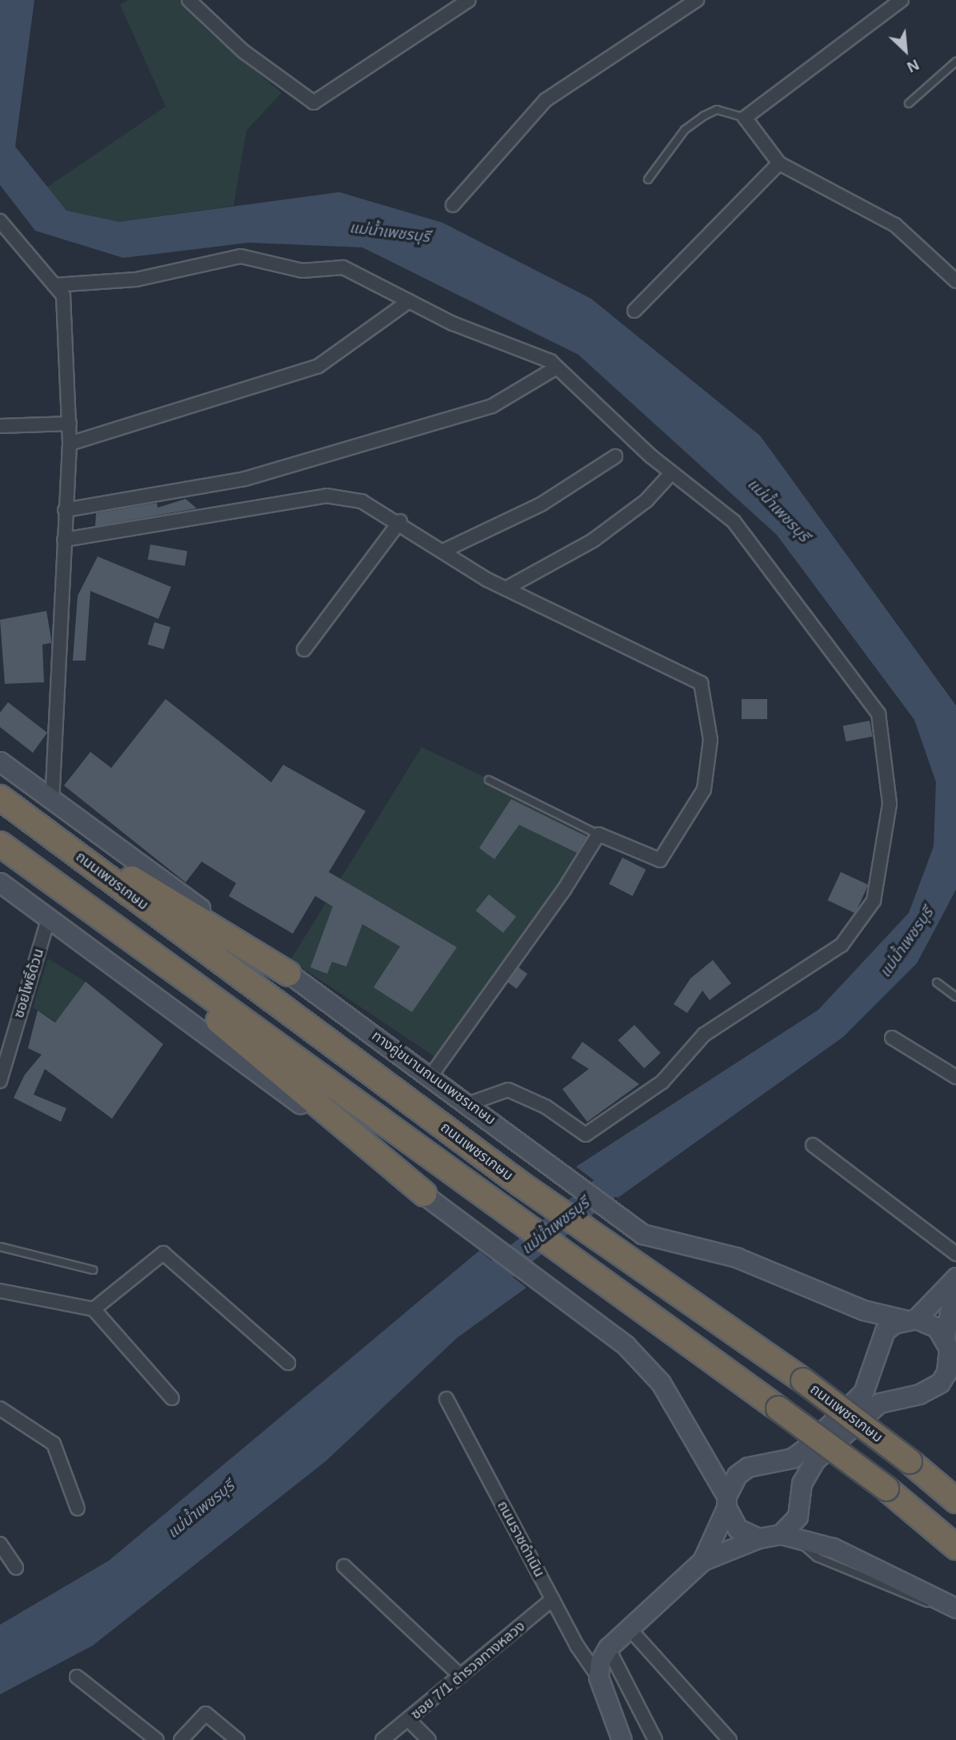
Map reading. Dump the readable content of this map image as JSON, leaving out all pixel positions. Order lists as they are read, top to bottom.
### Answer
{
  "streets": {
    "highway": ["ถนนเพชรเกษม"],
    "main road": ["ทางคู่ขนานถนนเพชรเกษม", "ถนนราชดำเนิน"],
    "street": ["ซอยโพธิ์ด้วน", "ซอย 7/1 ตำรวจทางหลวง"]
  },
  "crossings": [
    ["ถนนราชดำเนิน", "ซอย 7/1 ตำรวจทางหลวง"]
  ],
  "water": ["แม่น้ำเพชรบุรี"],
  "north": "bottom right"
}
